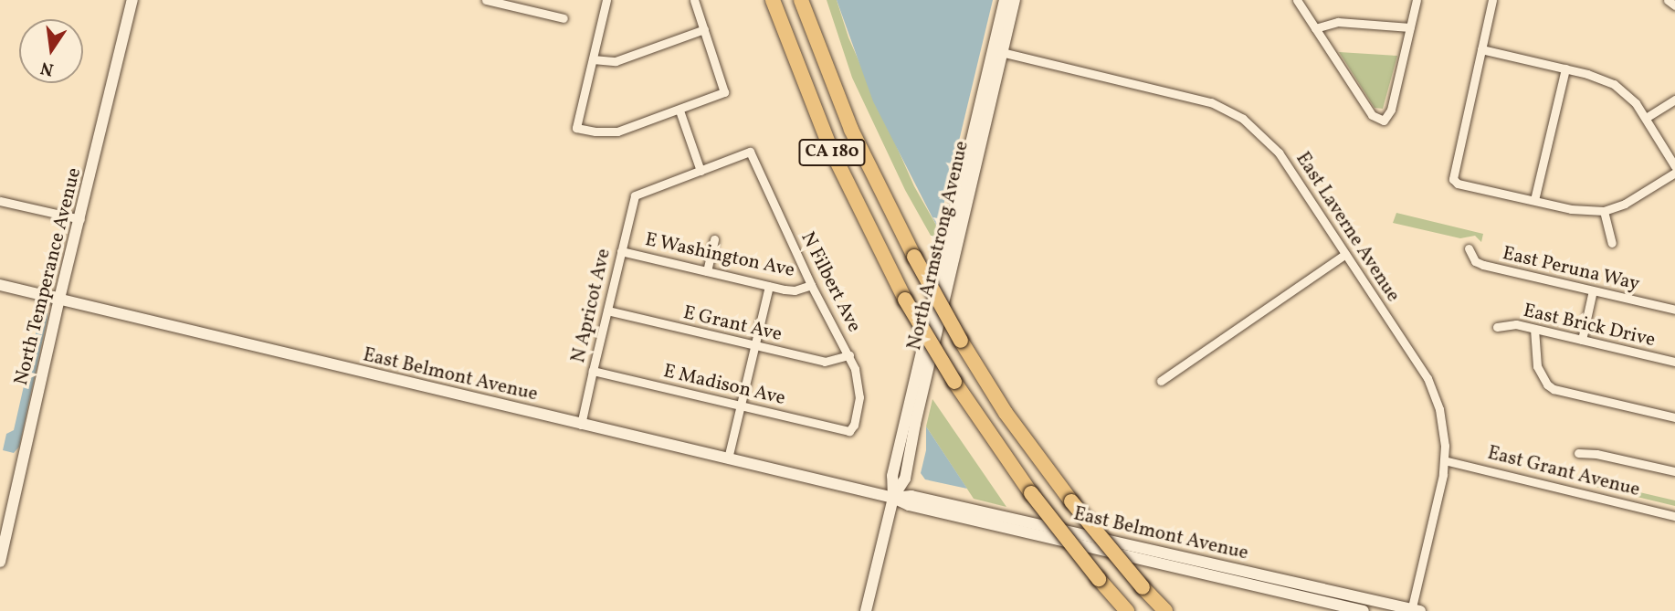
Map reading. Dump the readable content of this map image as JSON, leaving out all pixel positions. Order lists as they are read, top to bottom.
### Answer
{
  "streets": {
    "highway": ["CA 180"],
    "main road": ["North Armstrong Avenue", "North Temperance Avenue", "East Belmont Avenue"],
    "street": [
      "East Laverne Avenue",
      "E Washington Ave",
      "East Peruna Way",
      "N Filbert Ave",
      "N Apricot Ave",
      "E Grant Ave",
      "East Brick Drive",
      "E Madison Ave",
      "East Grant Avenue"
    ]
  },
  "crossings": [
    ["East Laverne Avenue", "North Armstrong Avenue"],
    ["East Laverne Avenue", "East Belmont Avenue"],
    ["East Laverne Avenue", "East Grant Avenue"],
    ["North Armstrong Avenue", "East Belmont Avenue"],
    ["E Washington Ave", "N Filbert Ave"],
    ["E Washington Ave", "N Apricot Ave"],
    ["North Temperance Avenue", "East Belmont Avenue"],
    ["N Filbert Ave", "N Apricot Ave"],
    ["N Filbert Ave", "E Grant Ave"],
    ["N Filbert Ave", "E Madison Ave"],
    ["N Apricot Ave", "E Grant Ave"],
    ["N Apricot Ave", "East Belmont Avenue"],
    ["N Apricot Ave", "E Madison Ave"]
  ],
  "north": "bottom"
}
